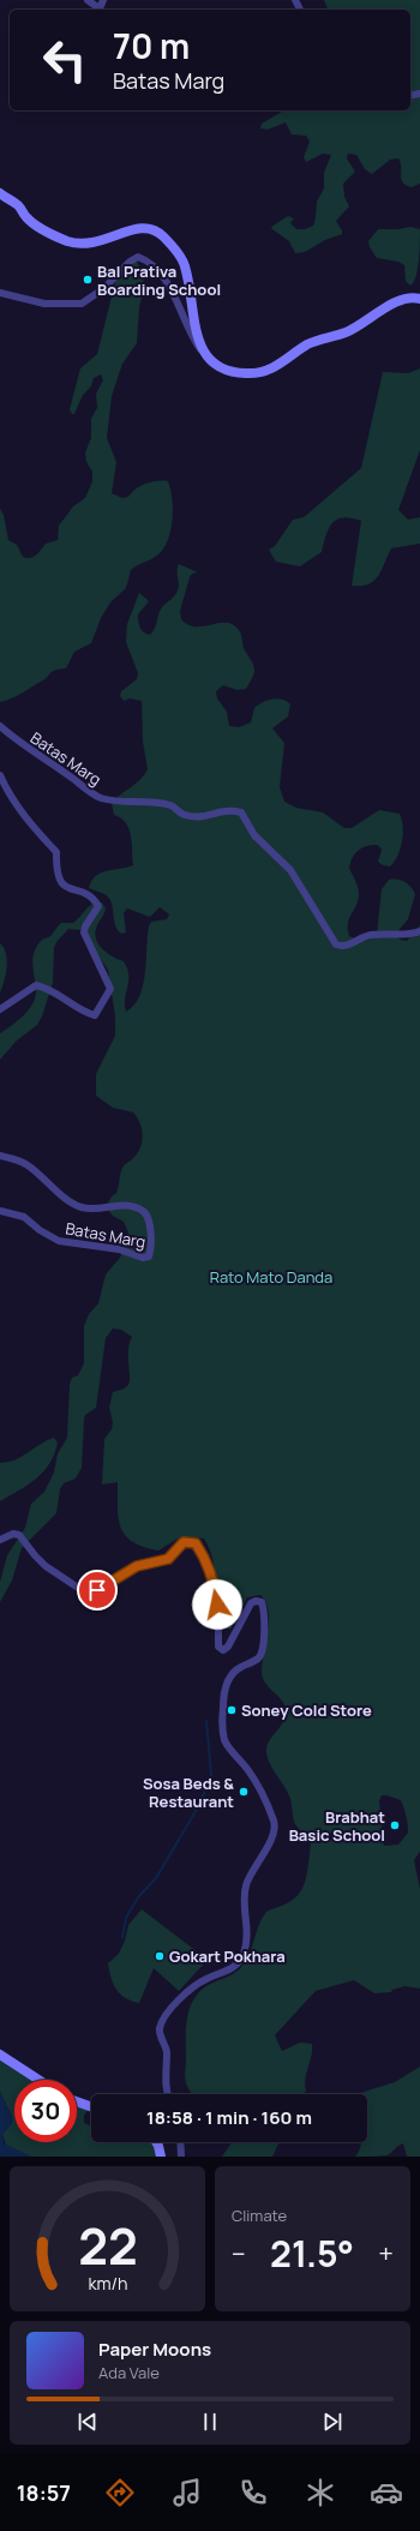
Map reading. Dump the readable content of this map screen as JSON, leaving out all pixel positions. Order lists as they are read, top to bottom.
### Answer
{
  "streets": {
    "street": ["Batas Marg"]
  },
  "parks": ["Rato Mato Danda"],
  "places": [
    "Bal Prativa Boarding School",
    "Soney Cold Store",
    "Sosa Beds & Restaurant",
    "Brabhat Basic School",
    "Gokart Pokhara"
  ],
  "page": {
    "turn": ["70 m", "Batas Marg"],
    "limit": "30",
    "trip": "18:58 · 1 min · 160 m",
    "tile": "Climate",
    "heat": ["−", "21.5°", "+"],
    "song": ["Paper Moons", "Ada Vale"],
    "tabs": "18:57",
    "gauge": ["22", "km/h"]
  }
}
